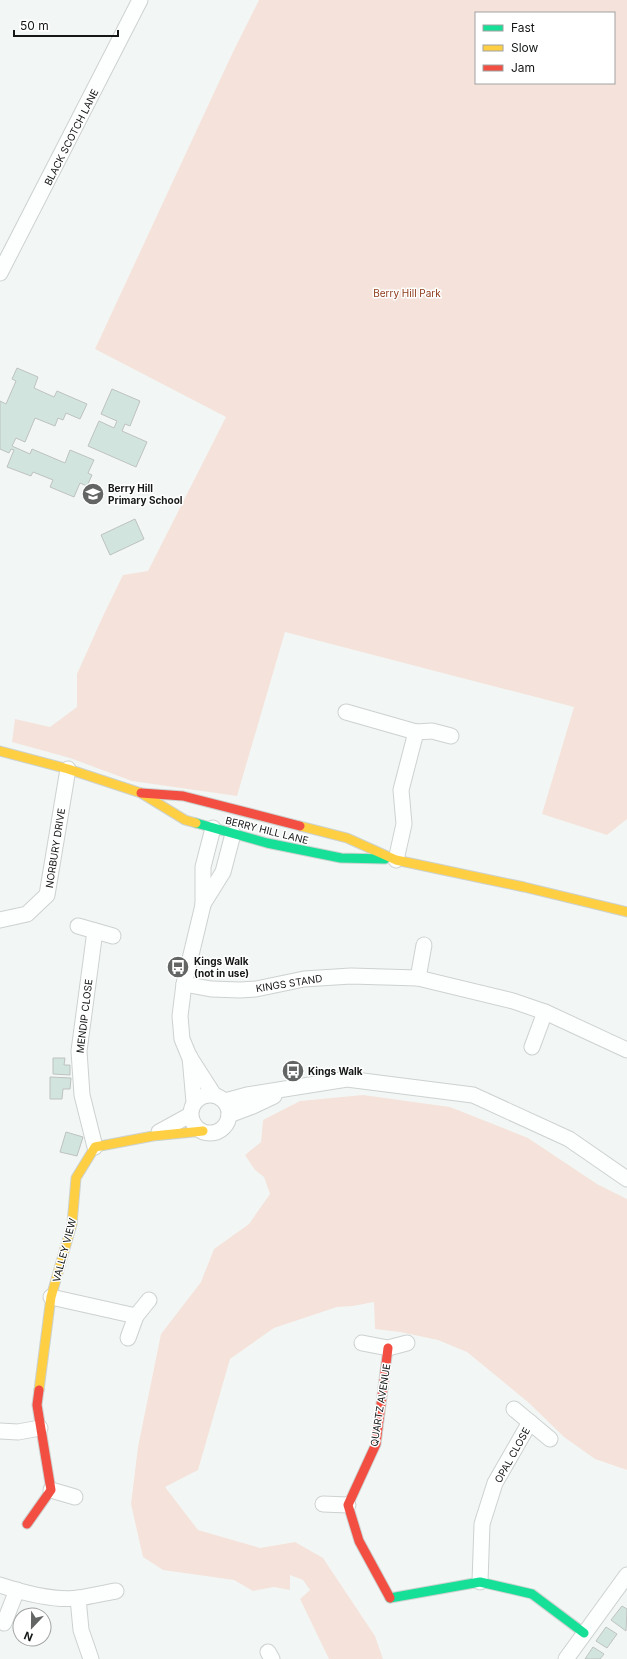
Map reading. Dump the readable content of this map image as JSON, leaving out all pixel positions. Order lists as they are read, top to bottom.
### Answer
{
  "streets": {
    "street": [
      "BLACK SCOTCH LANE",
      "BERRY HILL LANE",
      "NORBURY DRIVE",
      "KINGS STAND",
      "MENDIP CLOSE",
      "VALLEY VIEW",
      "QUARTZ AVENUE",
      "OPAL CLOSE"
    ]
  },
  "crossings": [
    ["BERRY HILL LANE", "NORBURY DRIVE"],
    ["MENDIP CLOSE", "VALLEY VIEW"]
  ],
  "parks": ["Berry Hill Park"],
  "places": {
    "school or university": ["Berry Hill Primary School"],
    "bus stop": ["Kings Walk (not in use)", "Kings Walk"]
  },
  "legend": ["Fast", "Slow", "Jam"],
  "scale_bar": "50 m",
  "north": "bottom"
}
